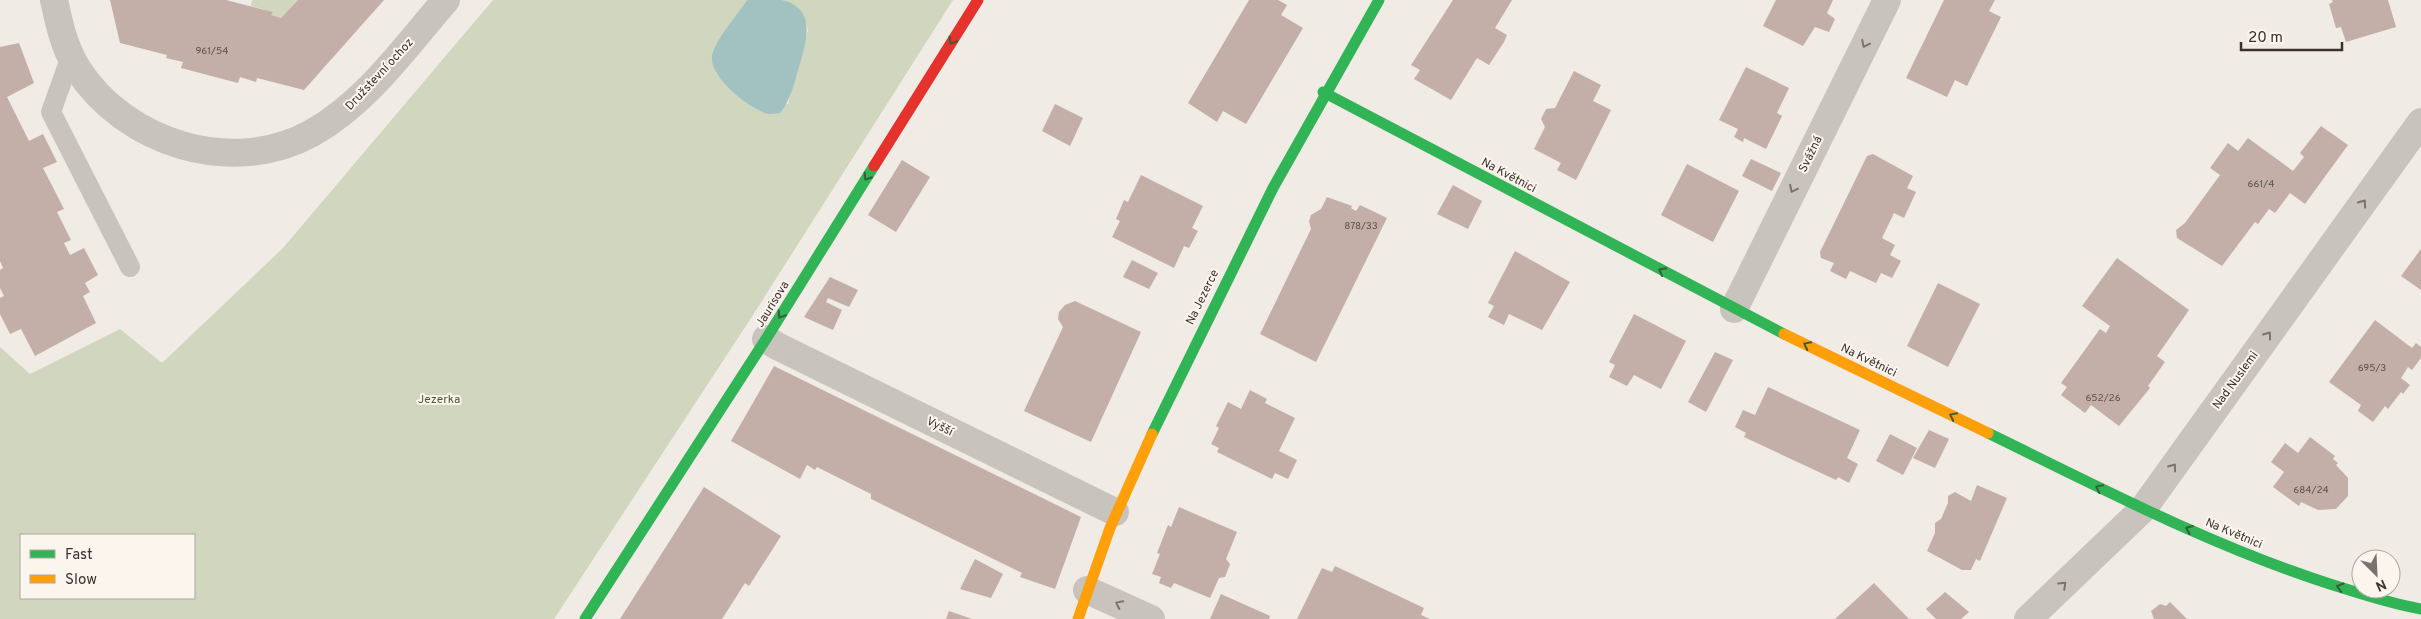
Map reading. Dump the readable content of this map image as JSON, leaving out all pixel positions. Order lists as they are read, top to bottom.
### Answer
{
  "streets": {
    "street": [
      "Družstevní ochoz",
      "Svážná",
      "Na Květnici",
      "Na Jezerce",
      "Jaurisova",
      "Nad Nuslemi",
      "Vyšší"
    ]
  },
  "crossings": [
    ["Svážná", "Na Květnici"],
    ["Na Květnici", "Na Jezerce"],
    ["Na Květnici", "Nad Nuslemi"],
    ["Na Jezerce", "Vyšší"],
    ["Jaurisova", "Vyšší"]
  ],
  "one_way": [
    "Svážná",
    "Na Květnici",
    "Jaurisova",
    "Nad Nuslemi"
  ],
  "parks": ["Jezerka"],
  "house_numbers": [
    "961/54",
    "661/4",
    "878/33",
    "695/3",
    "652/26",
    "684/24"
  ],
  "legend": ["Fast", "Slow"],
  "scale_bar": "20 m",
  "north": "bottom right"
}
